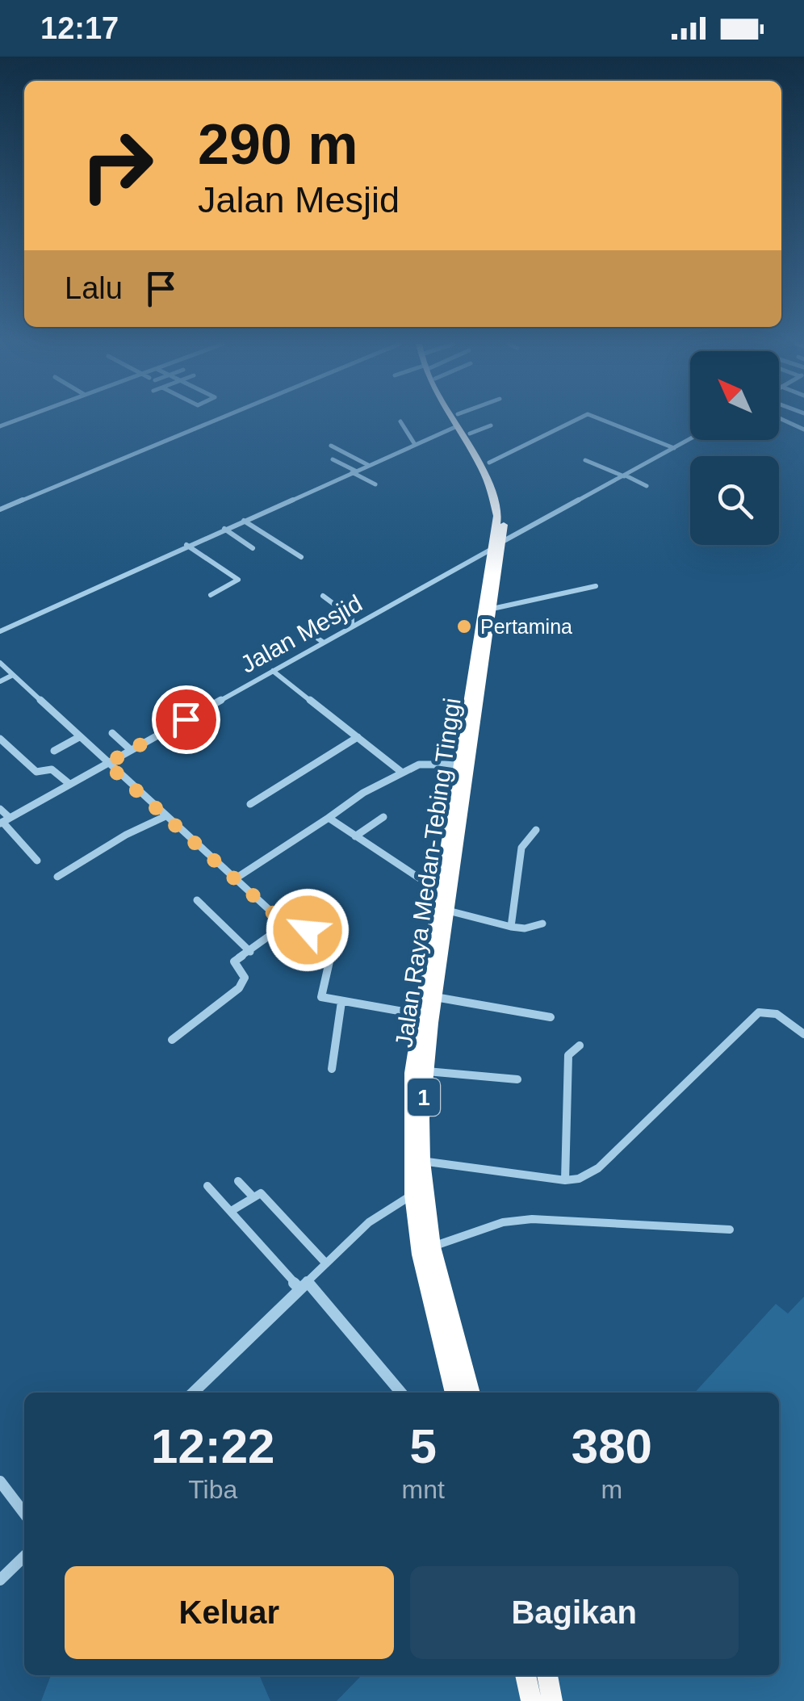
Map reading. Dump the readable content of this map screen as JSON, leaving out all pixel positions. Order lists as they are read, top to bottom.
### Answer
{
  "streets": {
    "highway": ["Jalan Raya Medan-Tebing Tinggi", "1"],
    "street": ["Jalan Mesjid"]
  },
  "crossings": [
    ["Jalan Mesjid", "Jalan Raya Medan-Tebing Tinggi"]
  ],
  "places": ["Pertamina"],
  "north": "top left",
  "page": {
    "status": "12:17",
    "turn": ["290 m", "Jalan Mesjid"],
    "then": "Lalu",
    "eta": [
      "12:22",
      "Tiba",
      "5",
      "mnt",
      "380",
      "m"
    ],
    "buttons": ["Keluar", "Bagikan"]
  }
}
